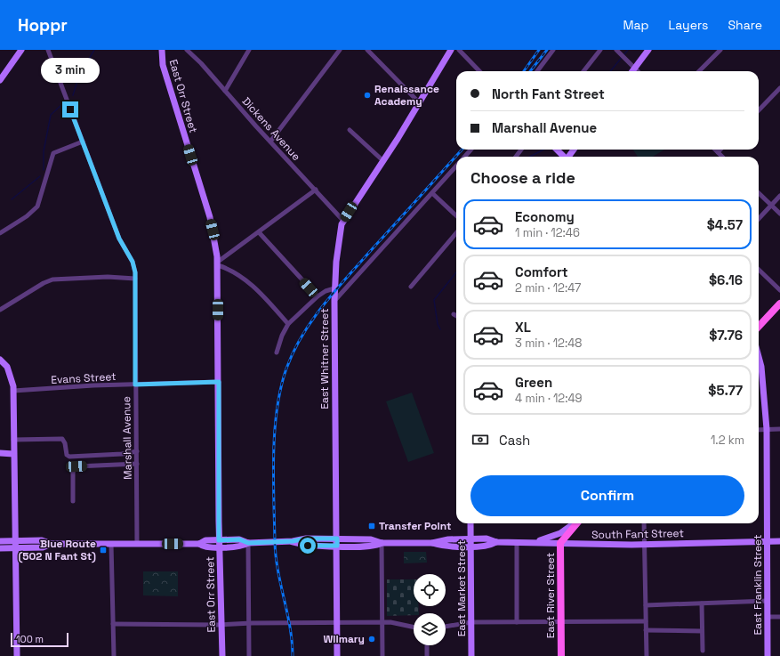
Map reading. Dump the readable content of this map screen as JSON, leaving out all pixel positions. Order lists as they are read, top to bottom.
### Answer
{
  "streets": {
    "main road": ["East River Street"],
    "street": [
      "East Orr Street",
      "Dickens Avenue",
      "East Whitner Street",
      "Evans Street",
      "Marshall Avenue",
      "South Fant Street",
      "East Franklin Street",
      "East Market Street"
    ]
  },
  "crossings": [
    ["East Orr Street", "Evans Street"],
    ["Dickens Avenue", "East Whitner Street"],
    ["East Whitner Street", "South Fant Street"],
    ["Evans Street", "Marshall Avenue"],
    ["South Fant Street", "East Franklin Street"],
    ["South Fant Street", "East Market Street"],
    ["South Fant Street", "East River Street"]
  ],
  "places": {
    "other": ["Renaissance Academy", "Wilmary"],
    "transit": ["Transfer Point", "Blue Route (502 N Fant St)"]
  },
  "scale_bar": "100 m",
  "page": {
    "header": "Hoppr",
    "nav": ["Map", "Layers", "Share"],
    "bubble": "3 min",
    "banner": ["North Fant Street", "Marshall Avenue"],
    "heading": "Choose a ride",
    "list": [
      {
        "name": "Economy",
        "note": "1 min · 12:46",
        "value": "$4.57"
      },
      {
        "name": "Comfort",
        "note": "2 min · 12:47",
        "value": "$6.16"
      },
      {
        "name": "XL",
        "note": "3 min · 12:48",
        "value": "$7.76"
      },
      {
        "name": "Green",
        "note": "4 min · 12:49",
        "value": "$5.77"
      }
    ],
    "pay": ["Cash", "1.2 km"],
    "buttons": "Confirm",
    "scale": "100 m"
  }
}
